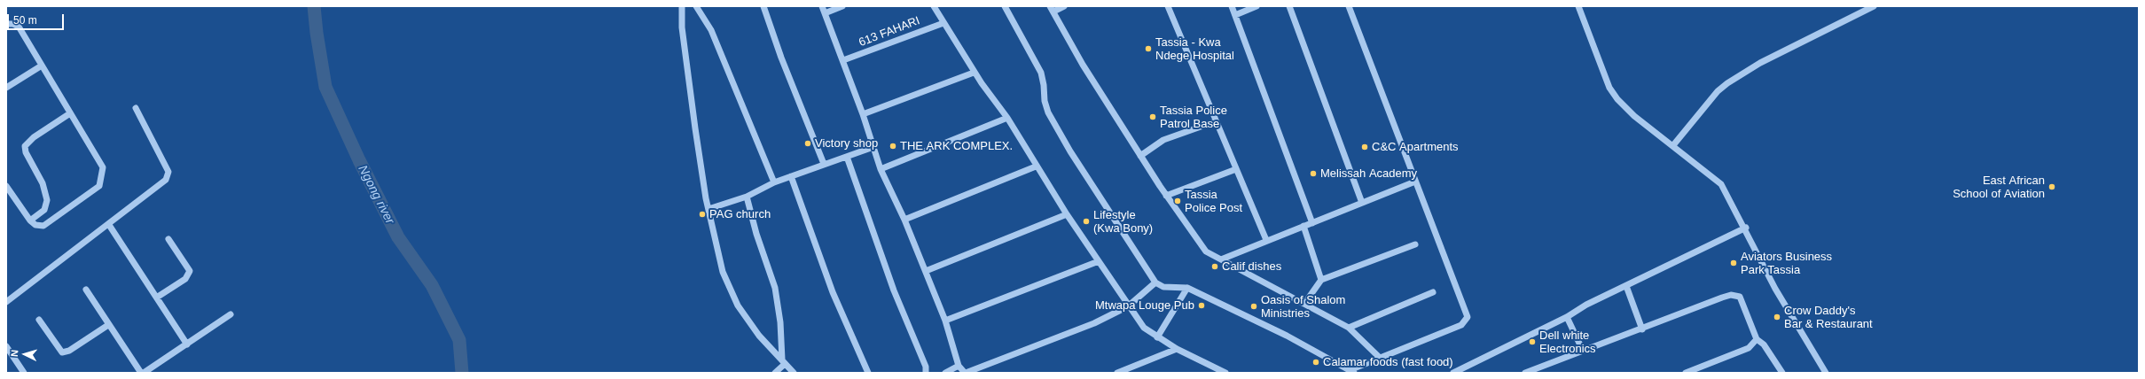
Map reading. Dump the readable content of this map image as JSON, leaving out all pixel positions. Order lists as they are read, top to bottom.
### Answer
{
  "streets": {
    "street": ["613 FAHARI"]
  },
  "water": ["Ngong river"],
  "places": [
    "Tassia - Kwa Ndege Hospital",
    "Tassia Police Patrol Base",
    "Victory shop",
    "THE ARK COMPLEX.",
    "C&C Apartments",
    "Melissah Academy",
    "East African School of Aviation",
    "Tassia Police Post",
    "PAG church",
    "Lifestyle (Kwa Bony)",
    "Aviators Business Park Tassia",
    "Calif dishes",
    "Mtwapa Louge Pub",
    "Oasis of Shalom Ministries",
    "Crow Daddy's Bar & Restaurant",
    "Dell white Electronics",
    "Calamar foods (fast food)"
  ],
  "scale_bar": "50 m",
  "north": "left"
}
